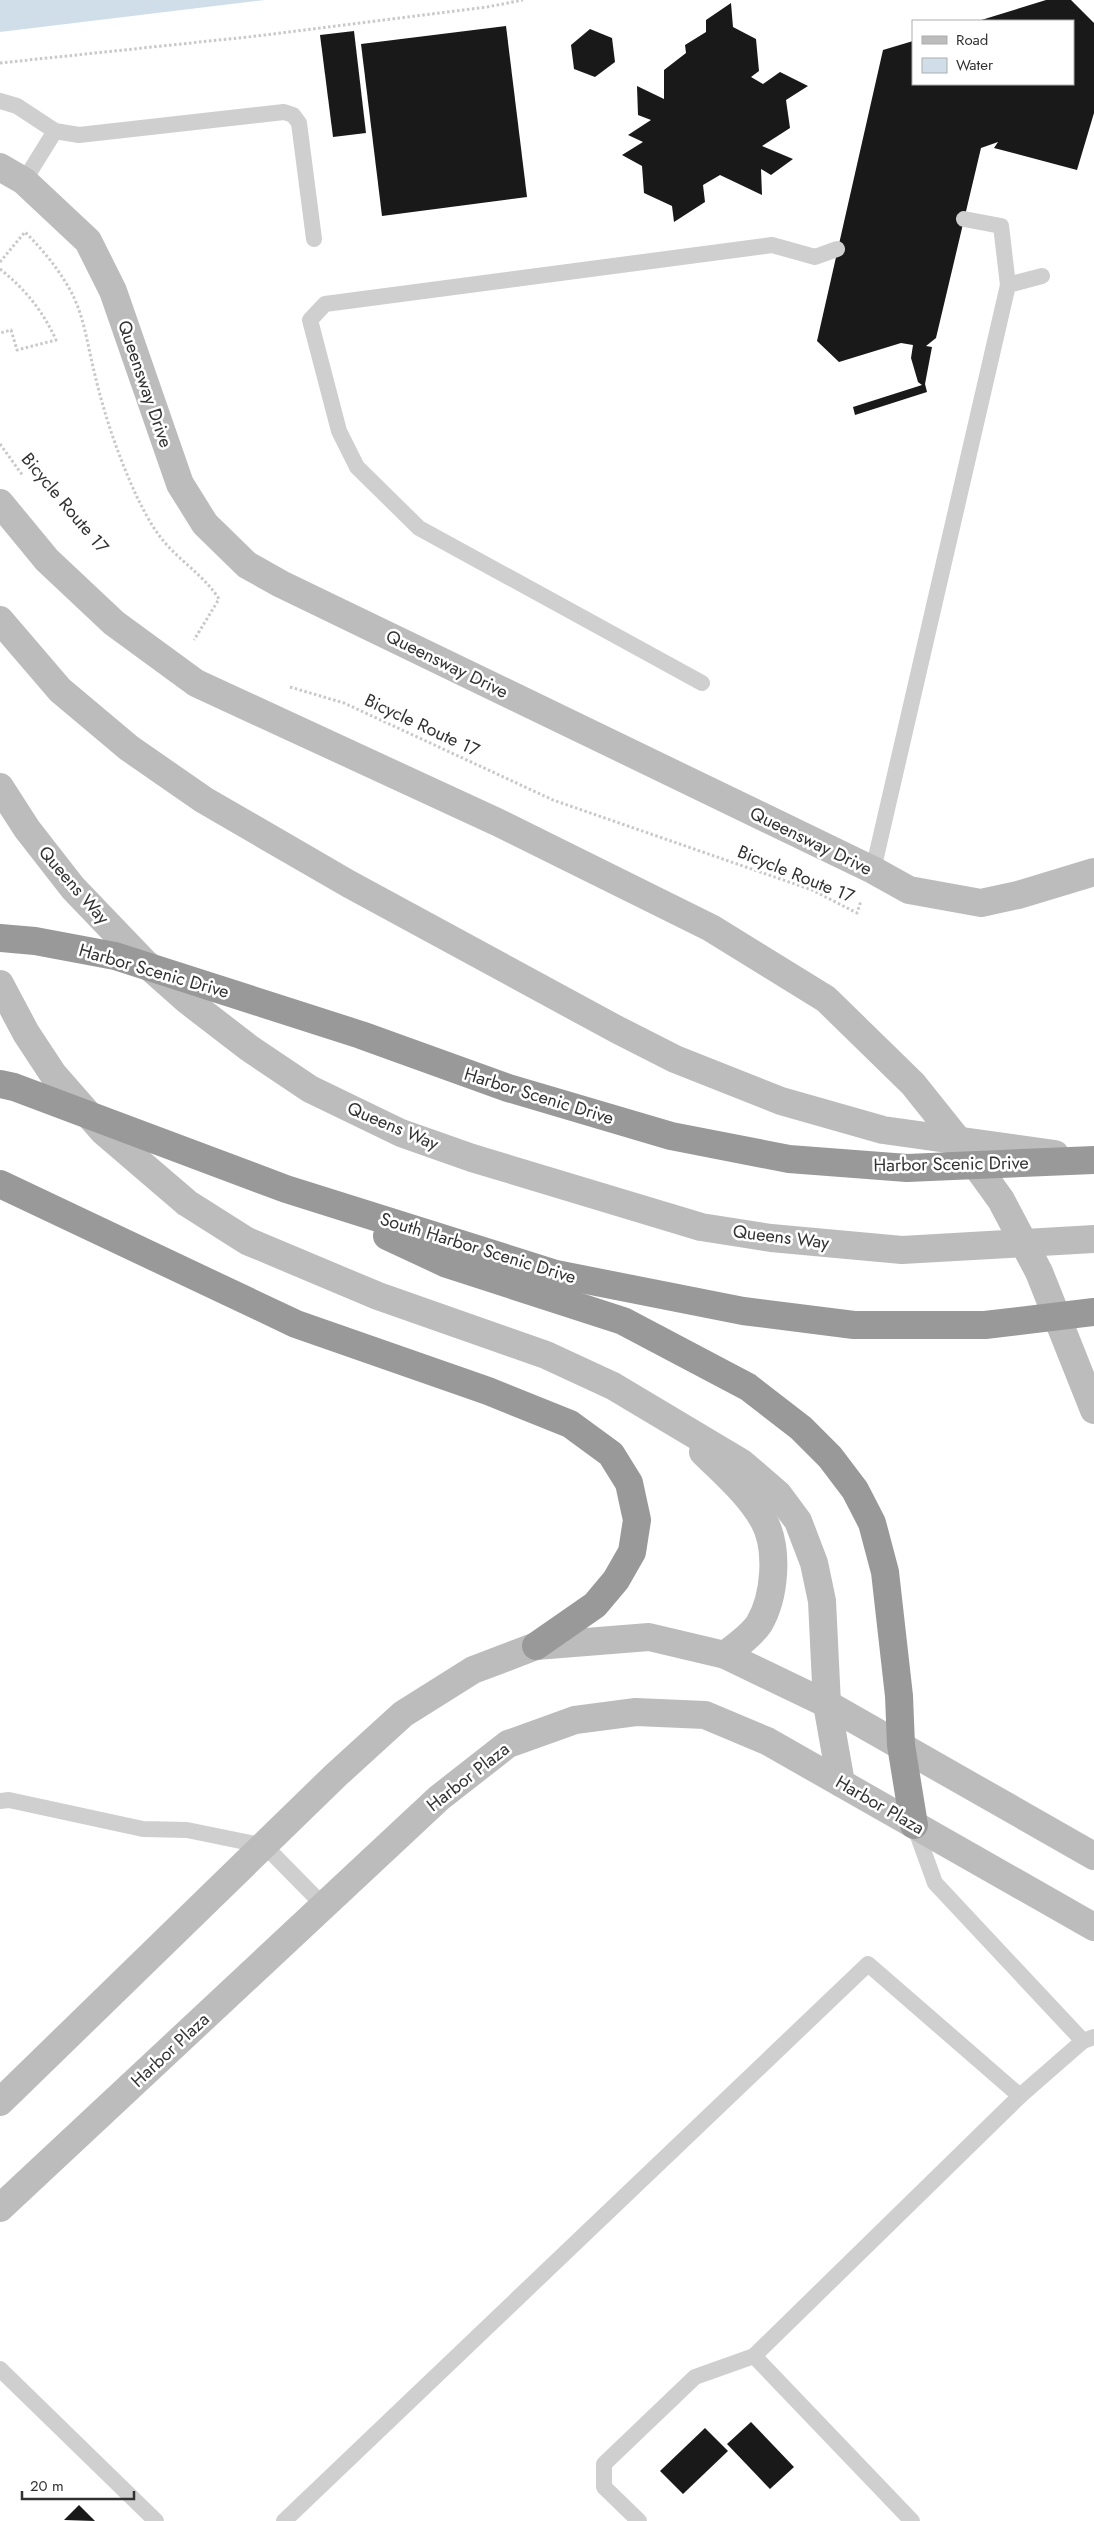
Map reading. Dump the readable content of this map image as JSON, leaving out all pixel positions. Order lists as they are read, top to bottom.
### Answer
{
  "streets": {
    "highway": ["Harbor Scenic Drive", "South Harbor Scenic Drive"],
    "main road": ["Queensway Drive", "Queens Way", "Harbor Plaza"],
    "path": ["Bicycle Route 17"]
  },
  "crossings": [
    ["Queensway Drive", "Bicycle Route 17"]
  ],
  "legend": ["Road", "Water"],
  "scale_bar": "20 m"
}
